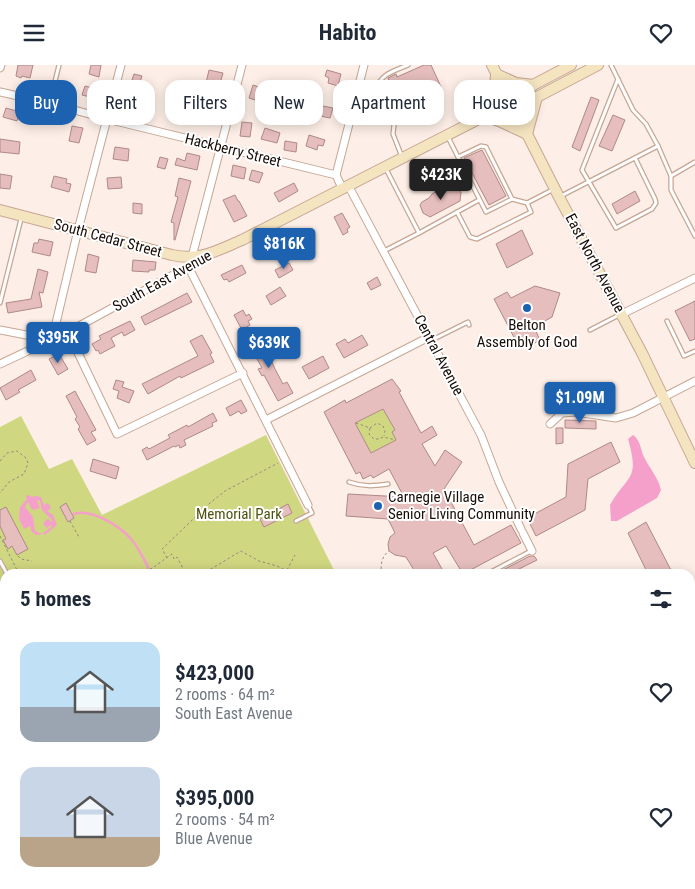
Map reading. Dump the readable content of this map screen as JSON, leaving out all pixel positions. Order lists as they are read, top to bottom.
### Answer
{
  "streets": {
    "main road": ["South Cedar Street", "East North Avenue", "South East Avenue"],
    "street": ["Hackberry Street", "Central Avenue"]
  },
  "crossings": [
    ["South Cedar Street", "South East Avenue"],
    ["South East Avenue", "Central Avenue"]
  ],
  "parks": ["Memorial Park"],
  "places": ["Belton Assembly of God", "Carnegie Village Senior Living Community"],
  "page": {
    "header": "Habito",
    "chip": [
      "Buy",
      "Rent",
      "Filters",
      "New",
      "Apartment",
      "House"
    ],
    "price": [
      "$423K",
      "$816K",
      "$395K",
      "$639K",
      "$1.09M"
    ],
    "heading": "5 homes",
    "list": [
      {
        "name": "$423,000",
        "note": "2 rooms · 64 m² · South East Avenue"
      },
      {
        "name": "$395,000",
        "note": "2 rooms · 54 m² · Blue Avenue"
      }
    ]
  }
}
